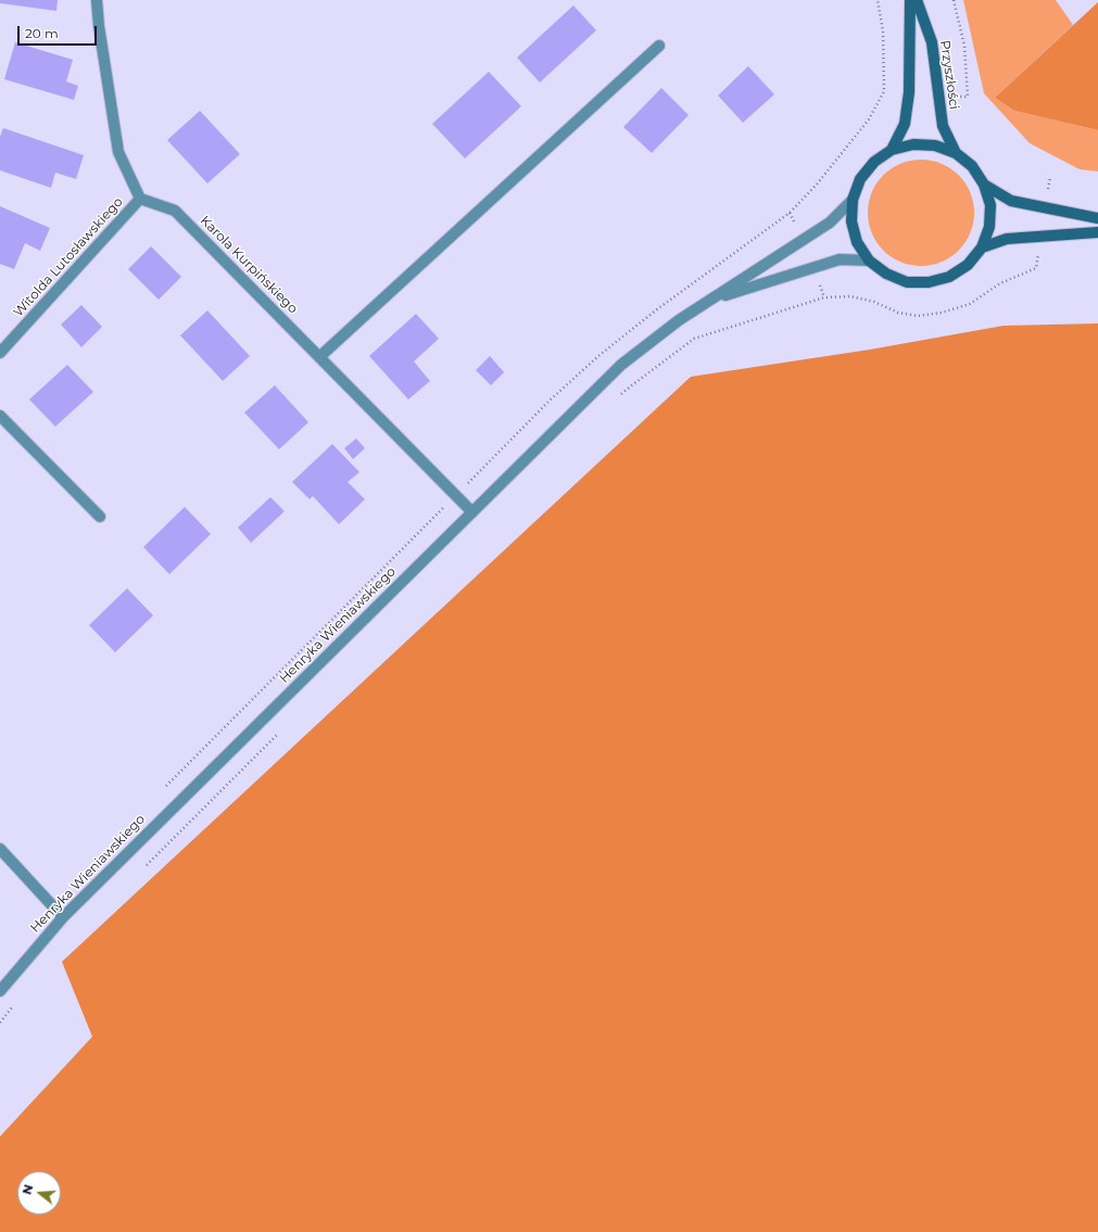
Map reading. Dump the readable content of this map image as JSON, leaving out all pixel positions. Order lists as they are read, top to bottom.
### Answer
{
  "streets": {
    "street": [
      "Przyszłości",
      "Witolda Lutosławskiego",
      "Karola Kurpińskiego",
      "Henryka Wieniawskiego"
    ]
  },
  "crossings": [
    ["Przyszłości", "Henryka Wieniawskiego"],
    ["Witolda Lutosławskiego", "Karola Kurpińskiego"],
    ["Karola Kurpińskiego", "Henryka Wieniawskiego"]
  ],
  "scale_bar": "20 m",
  "north": "left"
}
